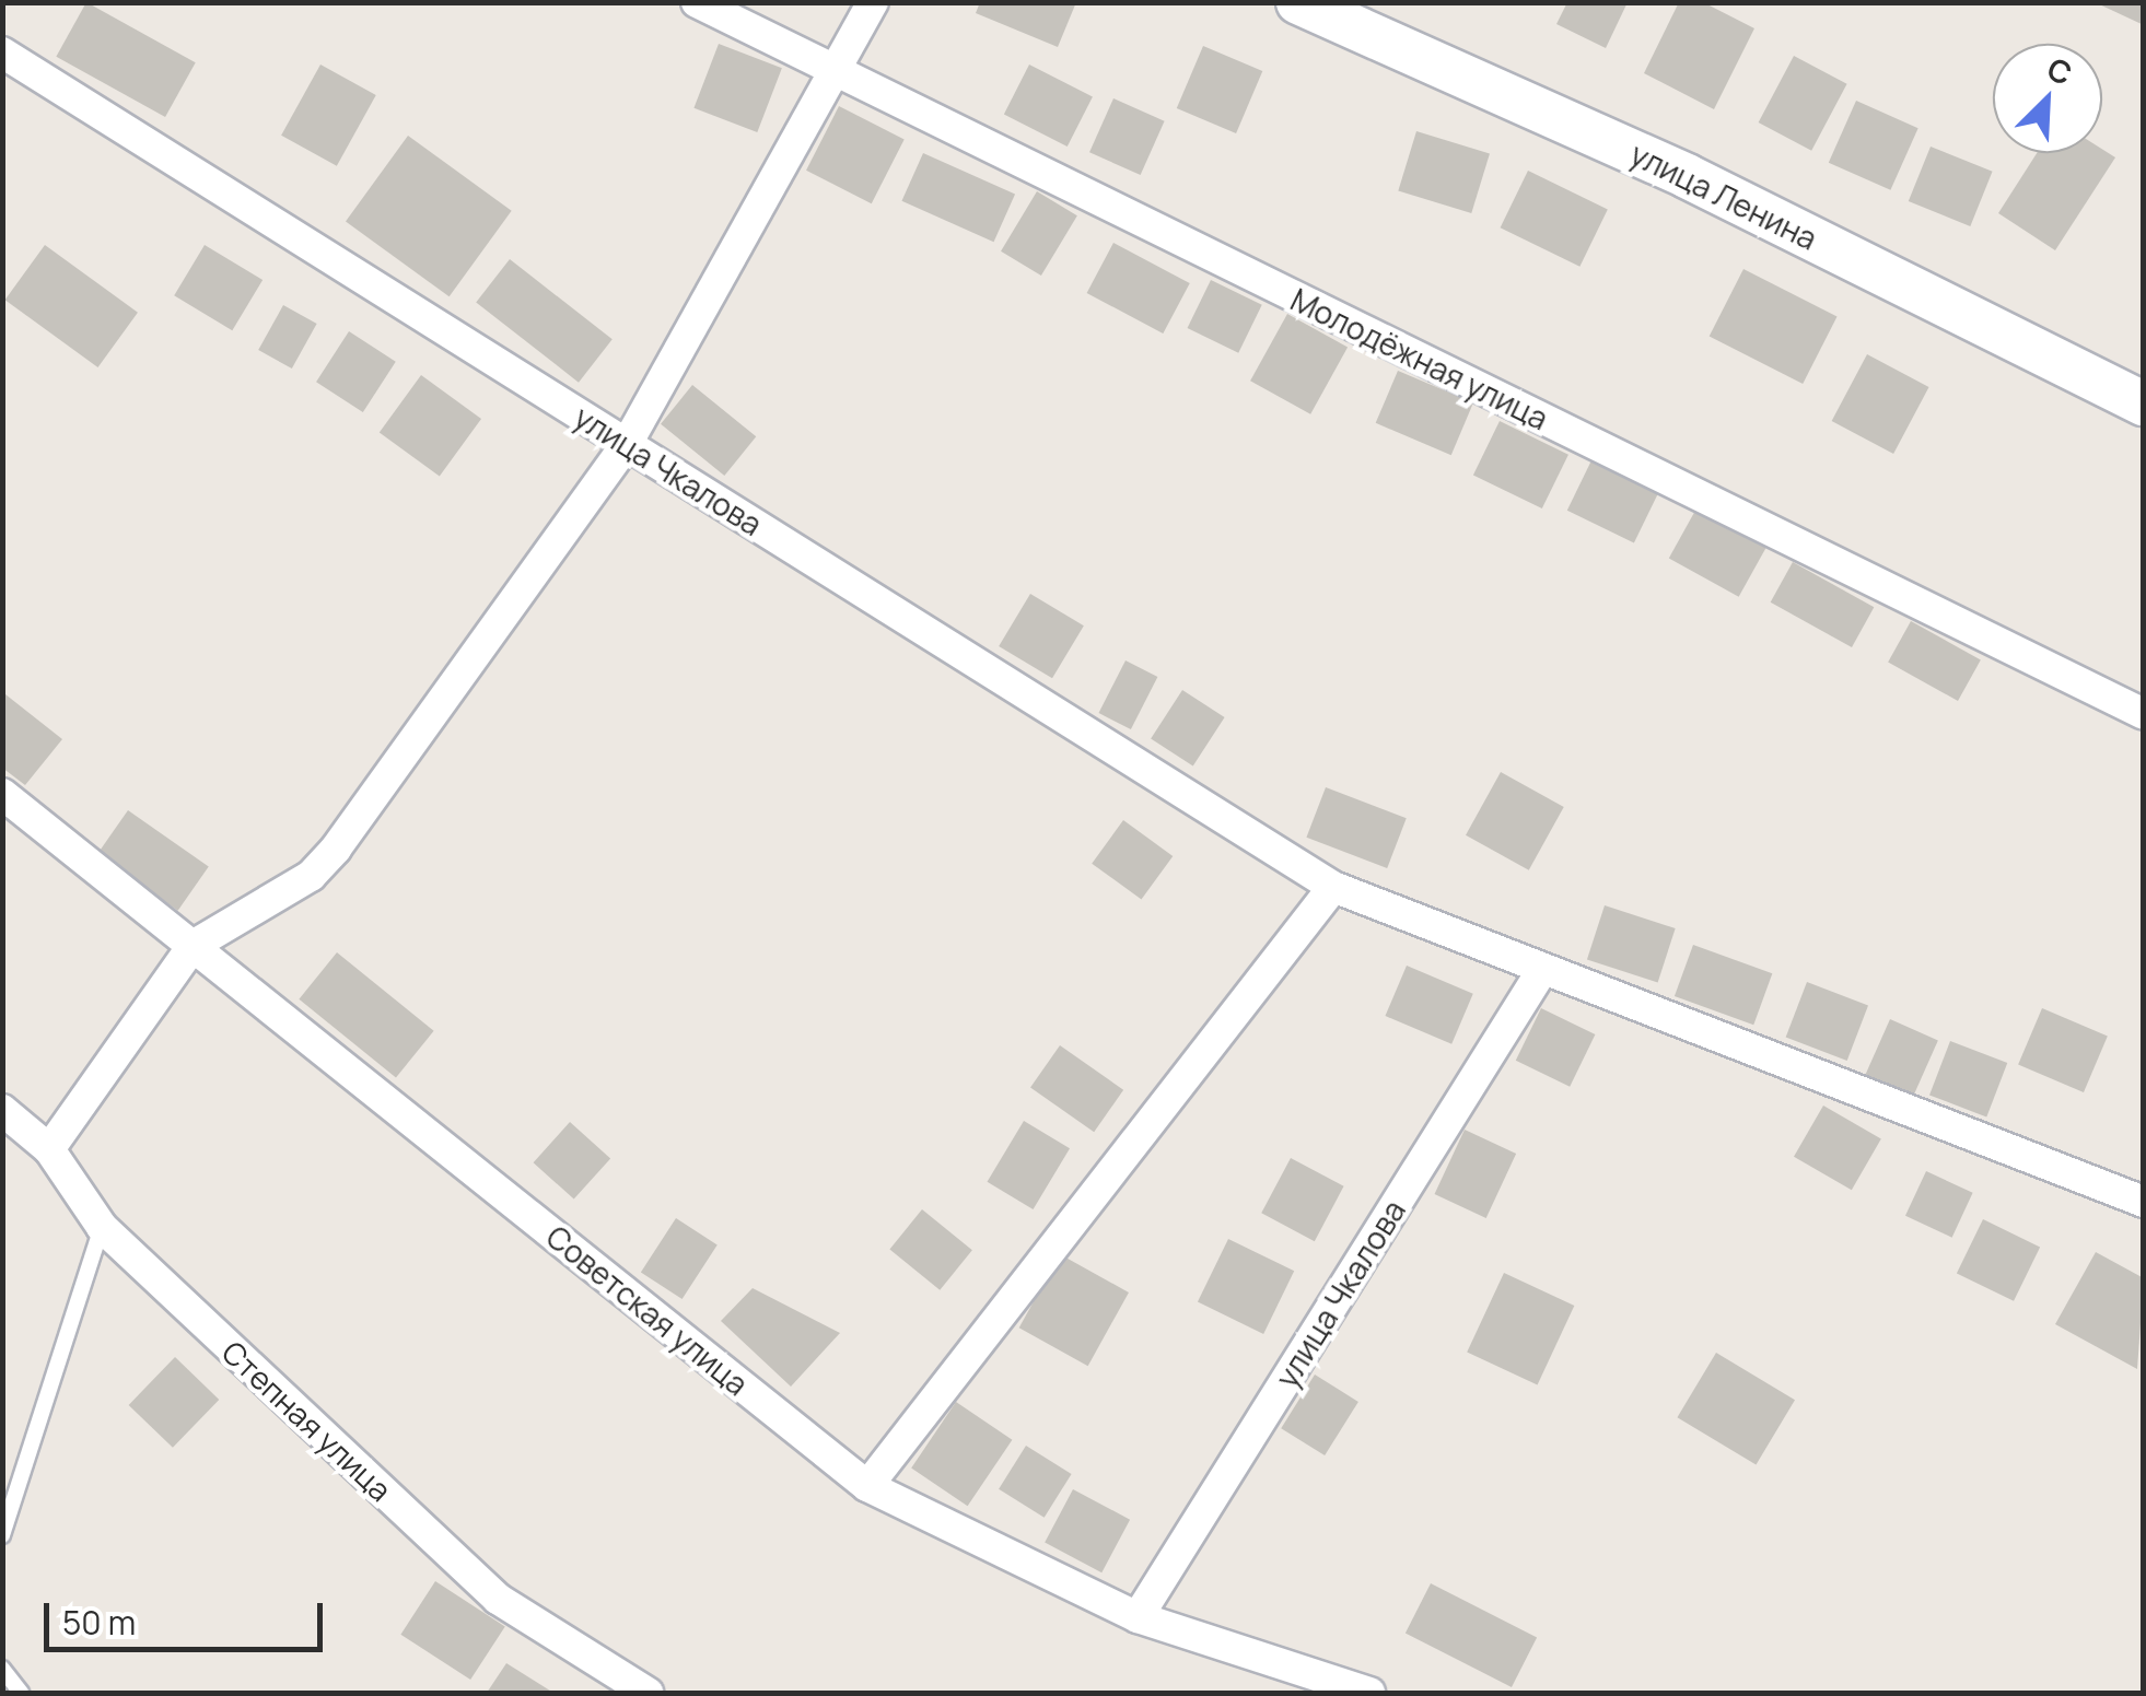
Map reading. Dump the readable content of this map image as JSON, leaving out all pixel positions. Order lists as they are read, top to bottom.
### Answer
{
  "streets": {
    "main road": ["улица Ленина"],
    "street": [
      "Молодёжная улица",
      "улица Чкалова",
      "Советская улица",
      "Степная улица"
    ]
  },
  "crossings": [
    ["улица Чкалова", "Советская улица"]
  ],
  "scale_bar": "50 m",
  "north": "top right"
}
